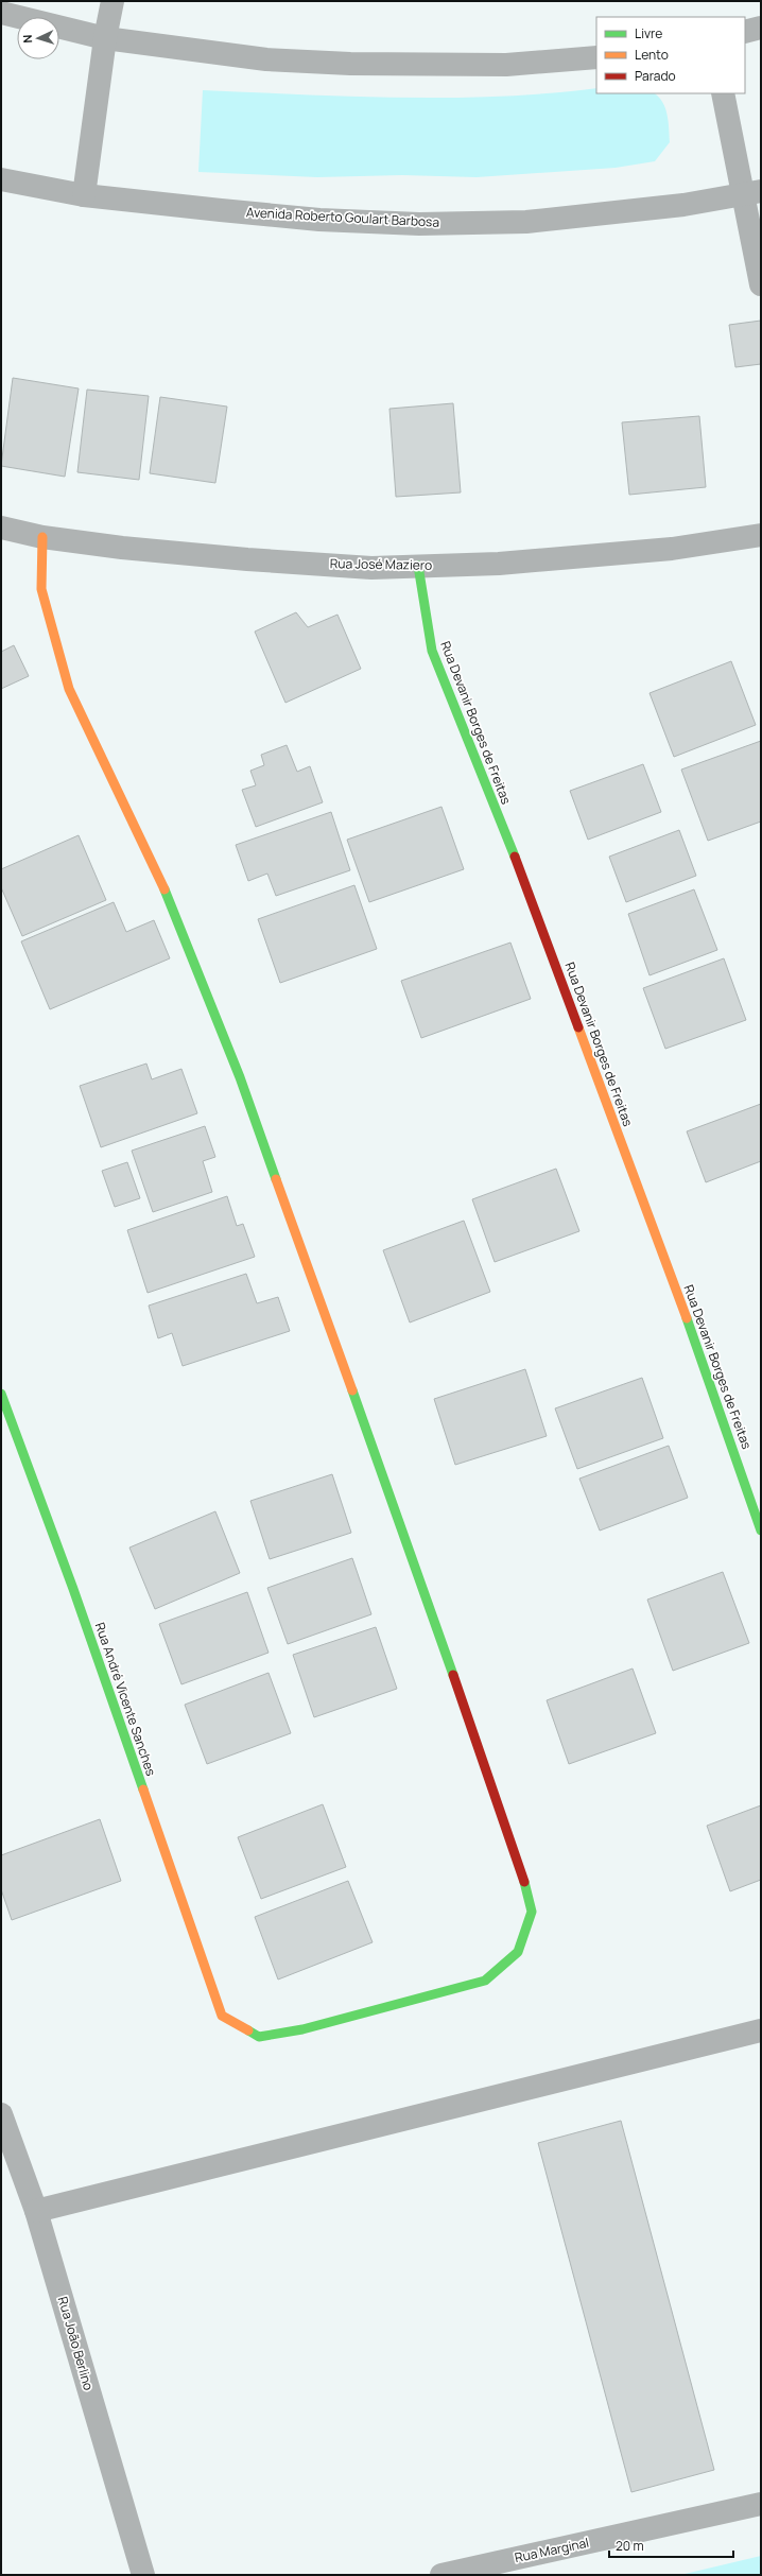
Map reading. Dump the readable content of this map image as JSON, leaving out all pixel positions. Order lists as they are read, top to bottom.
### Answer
{
  "streets": {
    "street": [
      "Avenida Roberto Goulart Barbosa",
      "Rua José Maziero",
      "Rua Devanir Borges de Freitas",
      "Rua André Vicente Sanches",
      "Rua João Berlino",
      "Rua Marginal"
    ]
  },
  "crossings": [
    ["Rua José Maziero", "Rua Devanir Borges de Freitas"],
    ["Rua José Maziero", "Rua André Vicente Sanches"]
  ],
  "legend": ["Livre", "Lento", "Parado"],
  "scale_bar": "20 m",
  "north": "left"
}
